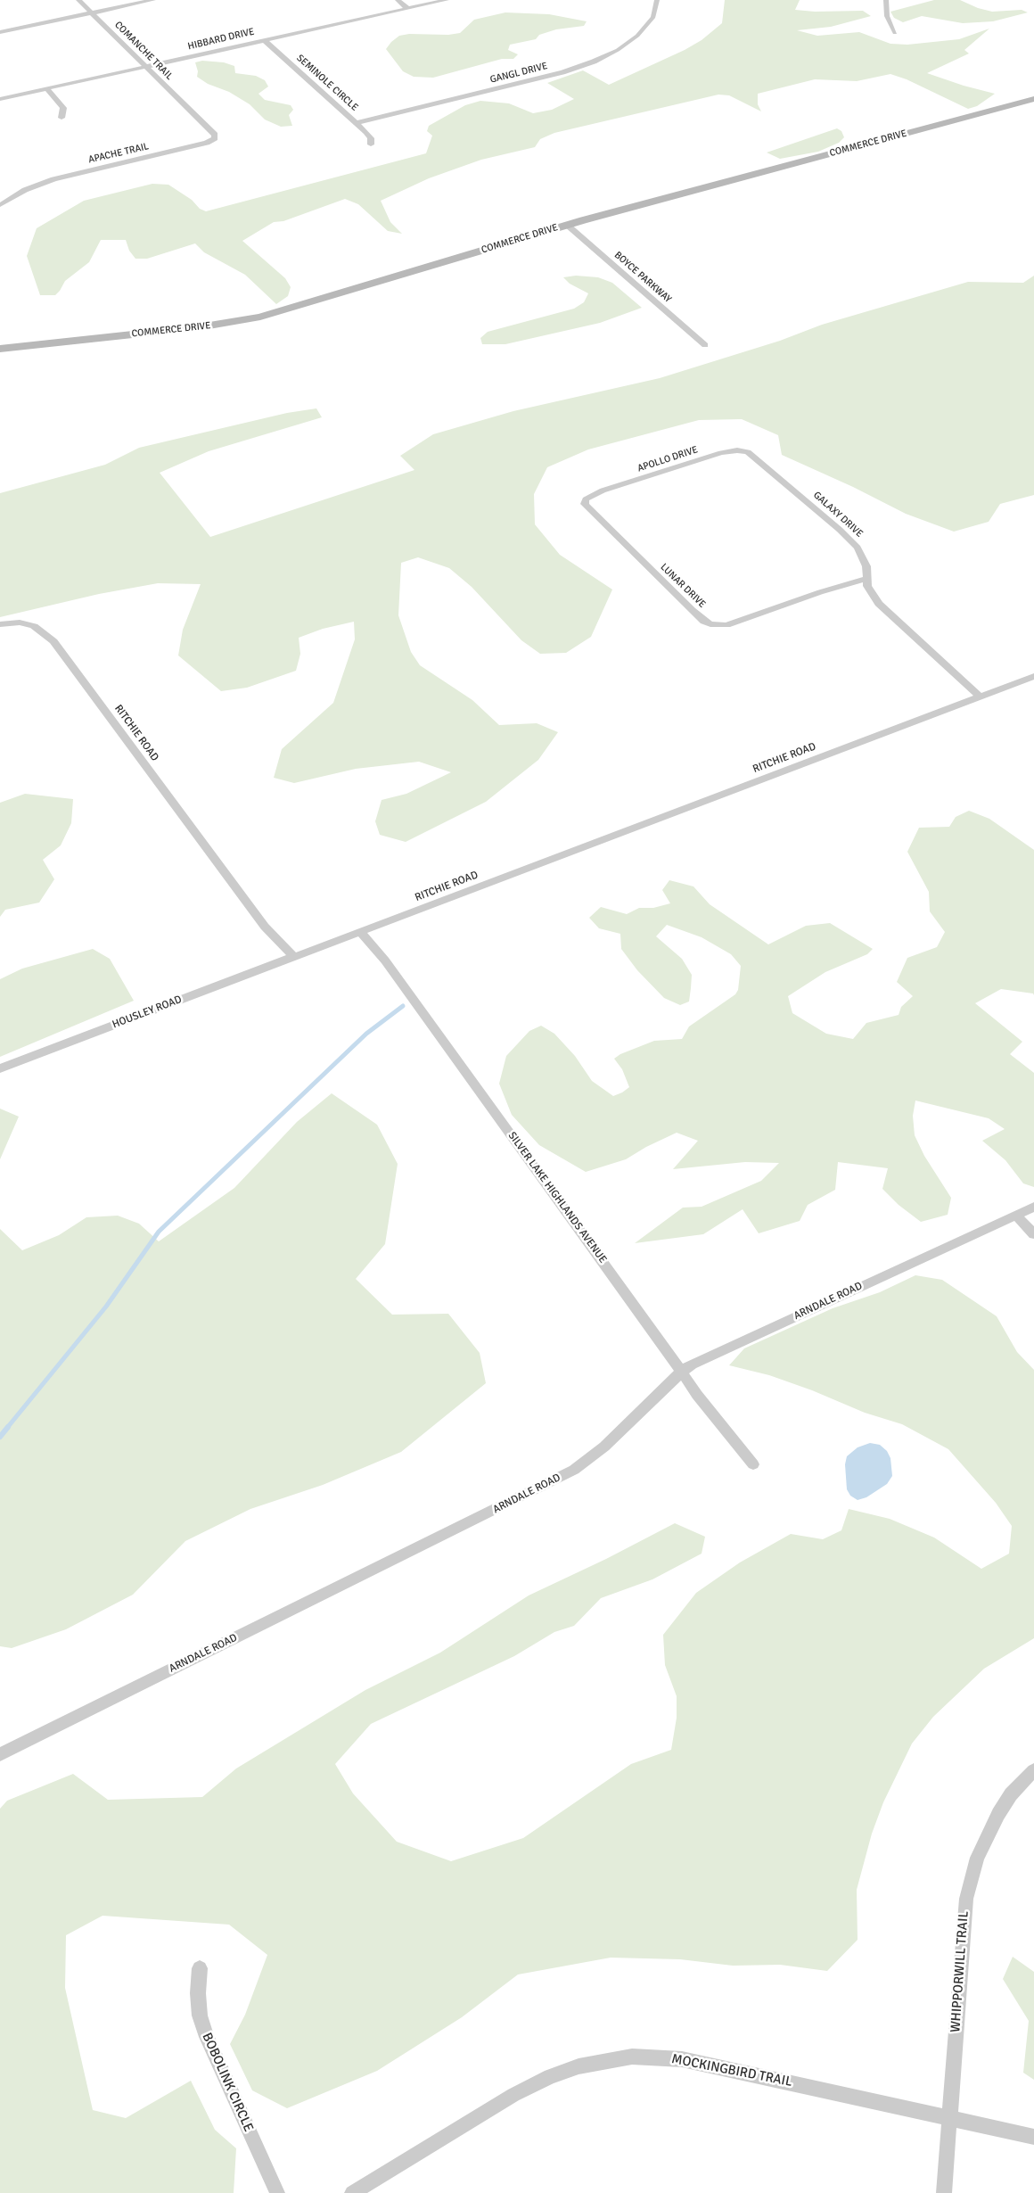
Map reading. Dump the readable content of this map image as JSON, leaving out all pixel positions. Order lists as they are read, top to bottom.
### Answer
{
  "streets": {
    "street": [
      "HIBBARD DRIVE",
      "COMANCHE TRAIL",
      "GANGL DRIVE",
      "SEMINOLE CIRCLE",
      "COMMERCE DRIVE",
      "APACHE TRAIL",
      "BOYCE PARKWAY",
      "APOLLO DRIVE",
      "GALAXY DRIVE",
      "LUNAR DRIVE",
      "RITCHIE ROAD",
      "HOUSLEY ROAD",
      "SILVER LAKE HIGHLANDS AVENUE",
      "ARNDALE ROAD",
      "WHIPPORWILL TRAIL",
      "MOCKINGBIRD TRAIL",
      "BOBOLINK CIRCLE"
    ]
  },
  "crossings": [
    ["HIBBARD DRIVE", "COMANCHE TRAIL"],
    ["HIBBARD DRIVE", "SEMINOLE CIRCLE"],
    ["COMANCHE TRAIL", "APACHE TRAIL"],
    ["GANGL DRIVE", "SEMINOLE CIRCLE"],
    ["COMMERCE DRIVE", "BOYCE PARKWAY"],
    ["APOLLO DRIVE", "GALAXY DRIVE"],
    ["APOLLO DRIVE", "LUNAR DRIVE"],
    ["GALAXY DRIVE", "LUNAR DRIVE"],
    ["GALAXY DRIVE", "RITCHIE ROAD"],
    ["RITCHIE ROAD", "HOUSLEY ROAD"],
    ["RITCHIE ROAD", "SILVER LAKE HIGHLANDS AVENUE"],
    ["SILVER LAKE HIGHLANDS AVENUE", "ARNDALE ROAD"],
    ["WHIPPORWILL TRAIL", "MOCKINGBIRD TRAIL"]
  ]
}
